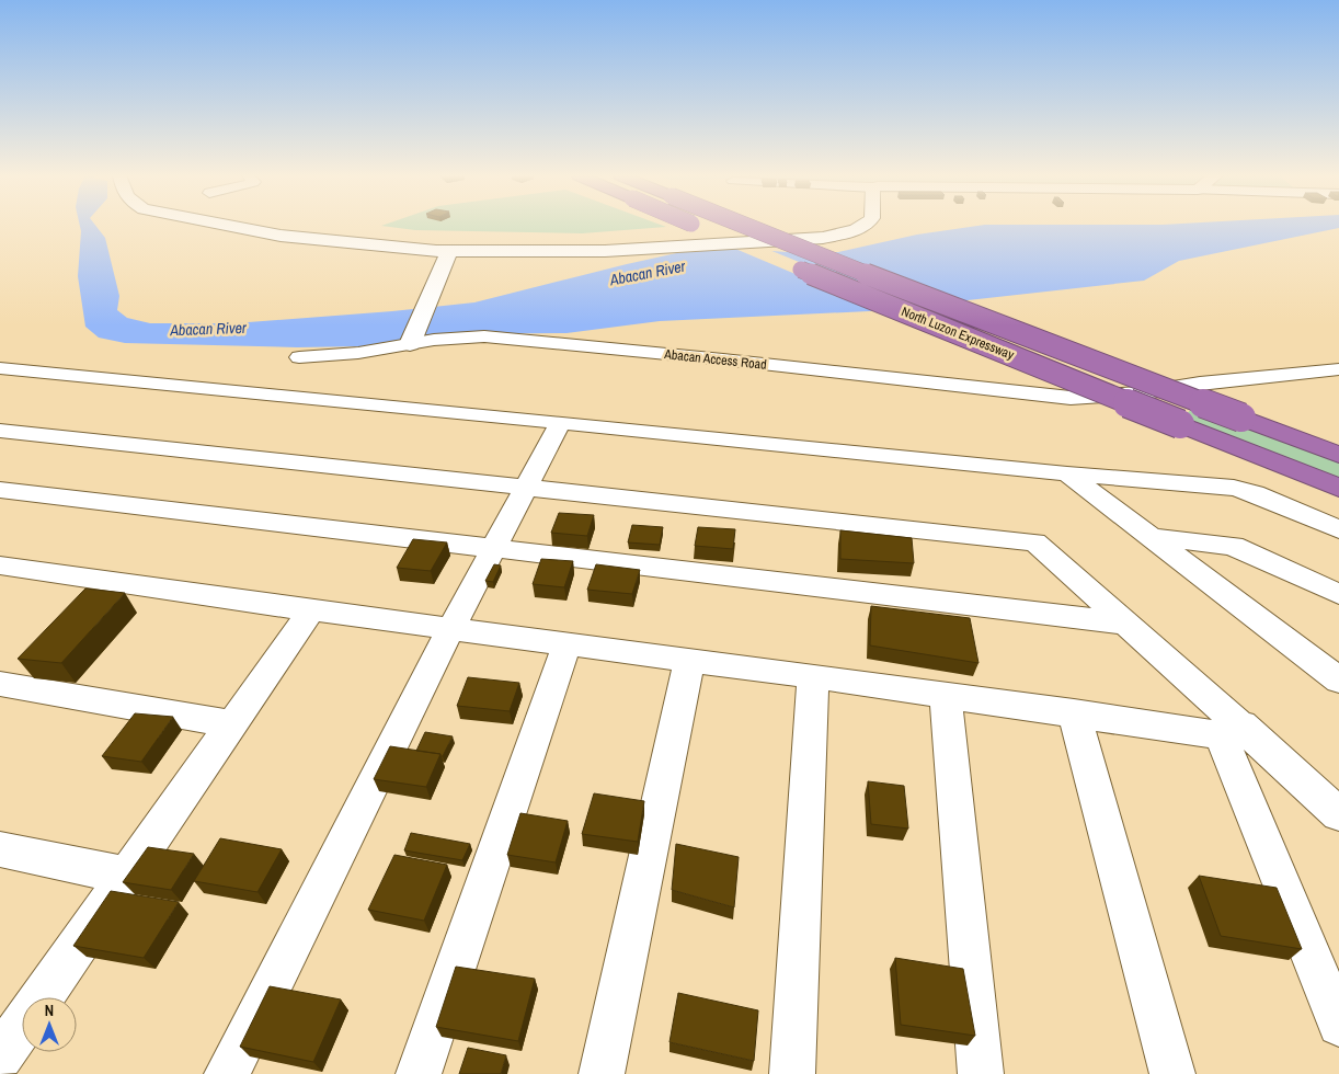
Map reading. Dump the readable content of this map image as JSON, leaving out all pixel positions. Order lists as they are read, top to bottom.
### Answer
{
  "streets": {
    "highway": ["North Luzon Expressway"],
    "street": ["Abacan Access Road"]
  },
  "water": ["Abacan River"],
  "north": "top"
}
